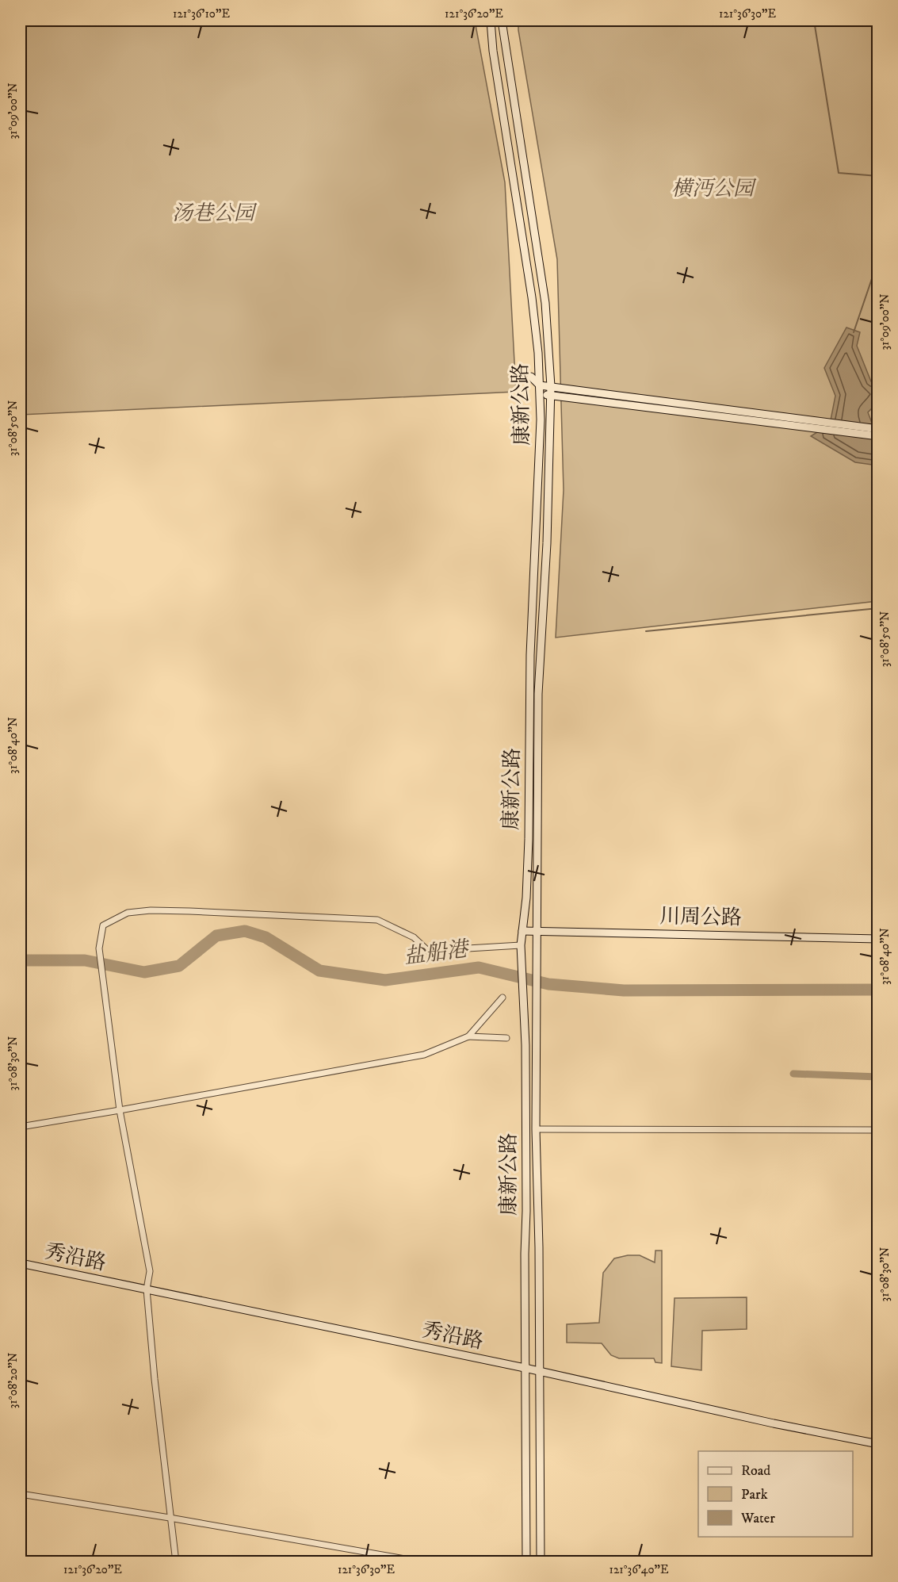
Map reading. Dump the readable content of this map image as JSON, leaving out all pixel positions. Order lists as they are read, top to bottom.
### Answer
{
  "streets": {
    "main road": ["康新公路", "川周公路", "秀沿路"]
  },
  "crossings": [
    ["康新公路", "川周公路"],
    ["康新公路", "秀沿路"]
  ],
  "water": ["盐船港"],
  "parks": ["横沔公园", "汤巷公园"],
  "legend": ["Road", "Park", "Water"],
  "coordinates": [
    "121°36'10\"E",
    "121°36'20\"E",
    "121°36'30\"E",
    "31°09'00\"N",
    "31°08'50\"N",
    "31°08'40\"N",
    "31°08'30\"N",
    "31°08'20\"N",
    "121°36'40\"E"
  ]
}
